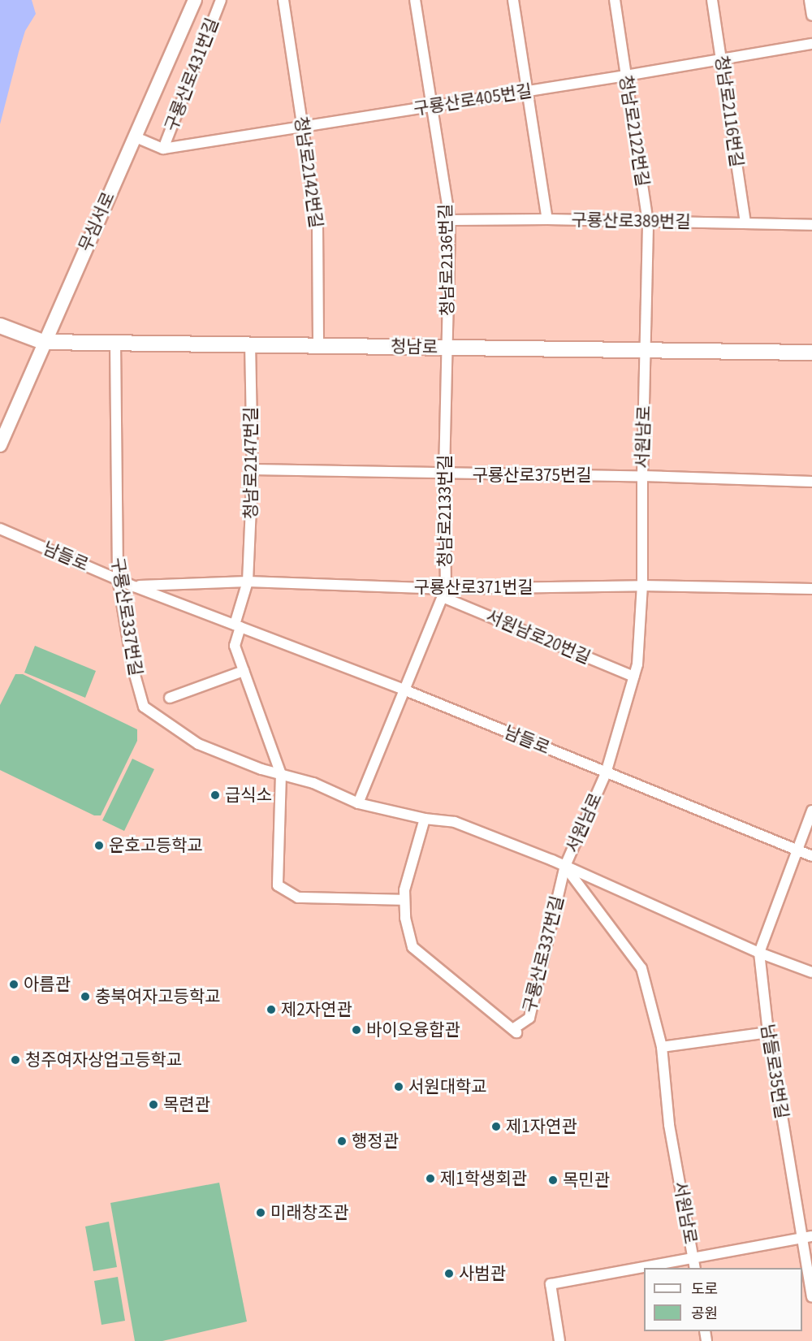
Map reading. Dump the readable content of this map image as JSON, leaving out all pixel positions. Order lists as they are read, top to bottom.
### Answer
{
  "streets": {
    "main road": ["청남로"],
    "street": [
      "구룡산로431번길",
      "구룡산로405번길",
      "청남로2116번길",
      "청남로2122번길",
      "청남로2142번길",
      "구룡산로389번길",
      "무심서로",
      "청남로2136번길",
      "서원남로",
      "청남로2147번길",
      "구룡산로375번길",
      "청남로2133번길",
      "남들로",
      "구룡산로371번길",
      "구룡산로337번길",
      "서원남로20번길",
      "남들로35번길"
    ]
  },
  "crossings": [
    ["구룡산로431번길", "구룡산로405번길"],
    ["구룡산로405번길", "청남로2116번길"],
    ["구룡산로405번길", "청남로2122번길"],
    ["구룡산로405번길", "청남로2142번길"],
    ["구룡산로405번길", "청남로2136번길"],
    ["청남로2116번길", "구룡산로389번길"],
    ["청남로2122번길", "구룡산로389번길"],
    ["청남로2122번길", "청남로"],
    ["청남로2122번길", "서원남로"],
    ["청남로2142번길", "청남로"],
    ["구룡산로389번길", "청남로2136번길"],
    ["무심서로", "청남로"],
    ["청남로2136번길", "청남로"],
    ["청남로2136번길", "청남로2133번길"],
    ["청남로", "서원남로"],
    ["청남로", "청남로2147번길"],
    ["청남로", "청남로2133번길"],
    ["청남로", "구룡산로337번길"],
    ["서원남로", "구룡산로375번길"],
    ["서원남로", "남들로"],
    ["서원남로", "구룡산로371번길"],
    ["서원남로", "구룡산로337번길"],
    ["서원남로", "서원남로20번길"],
    ["청남로2147번길", "구룡산로375번길"],
    ["청남로2147번길", "남들로"],
    ["청남로2147번길", "구룡산로371번길"],
    ["구룡산로375번길", "청남로2133번길"],
    ["청남로2133번길", "남들로"],
    ["청남로2133번길", "구룡산로371번길"],
    ["청남로2133번길", "구룡산로337번길"],
    ["청남로2133번길", "서원남로20번길"],
    ["남들로", "구룡산로371번길"],
    ["남들로", "구룡산로337번길"],
    ["남들로", "남들로35번길"],
    ["구룡산로371번길", "서원남로20번길"],
    ["구룡산로337번길", "남들로35번길"]
  ],
  "places": [
    "급식소",
    "운호고등학교",
    "아름관",
    "충북여자고등학교",
    "제2자연관",
    "바이오융합관",
    "청주여자상업고등학교",
    "서원대학교",
    "목련관",
    "제1자연관",
    "행정관",
    "제1학생회관",
    "목민관",
    "미래창조관",
    "사범관"
  ],
  "legend": ["도로", "공원"]
}
